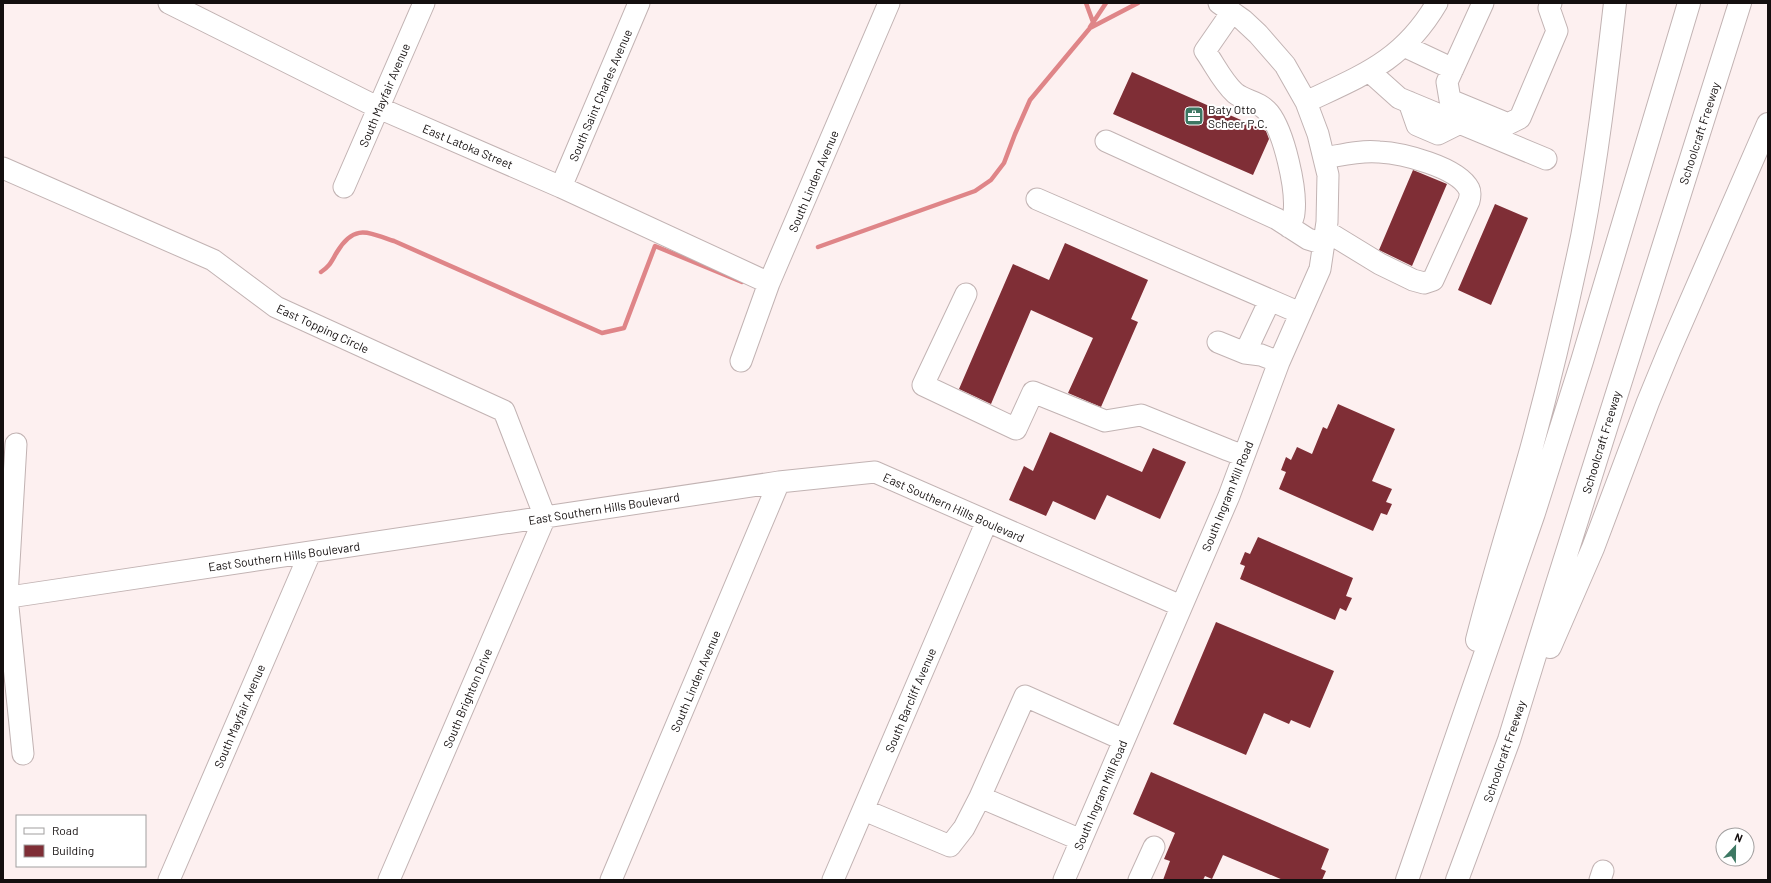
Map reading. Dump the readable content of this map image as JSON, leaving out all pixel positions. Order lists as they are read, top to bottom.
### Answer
{
  "streets": {
    "highway": ["Schoolcraft Freeway"],
    "street": [
      "South Mayfair Avenue",
      "South Saint Charles Avenue",
      "East Latoka Street",
      "South Linden Avenue",
      "East Topping Circle",
      "South Ingram Mill Road",
      "East Southern Hills Boulevard",
      "South Brighton Drive",
      "South Barcliff Avenue"
    ]
  },
  "crossings": [
    ["South Mayfair Avenue", "East Latoka Street"],
    ["South Mayfair Avenue", "East Southern Hills Boulevard"],
    ["South Saint Charles Avenue", "East Latoka Street"],
    ["East Latoka Street", "South Linden Avenue"],
    ["South Linden Avenue", "East Southern Hills Boulevard"],
    ["East Topping Circle", "East Southern Hills Boulevard"],
    ["East Topping Circle", "South Brighton Drive"],
    ["South Ingram Mill Road", "East Southern Hills Boulevard"],
    ["East Southern Hills Boulevard", "South Brighton Drive"],
    ["East Southern Hills Boulevard", "South Barcliff Avenue"]
  ],
  "places": {
    "office": ["Baty Otto Scheer P.C."]
  },
  "legend": ["Road", "Building"],
  "north": "top"
}
